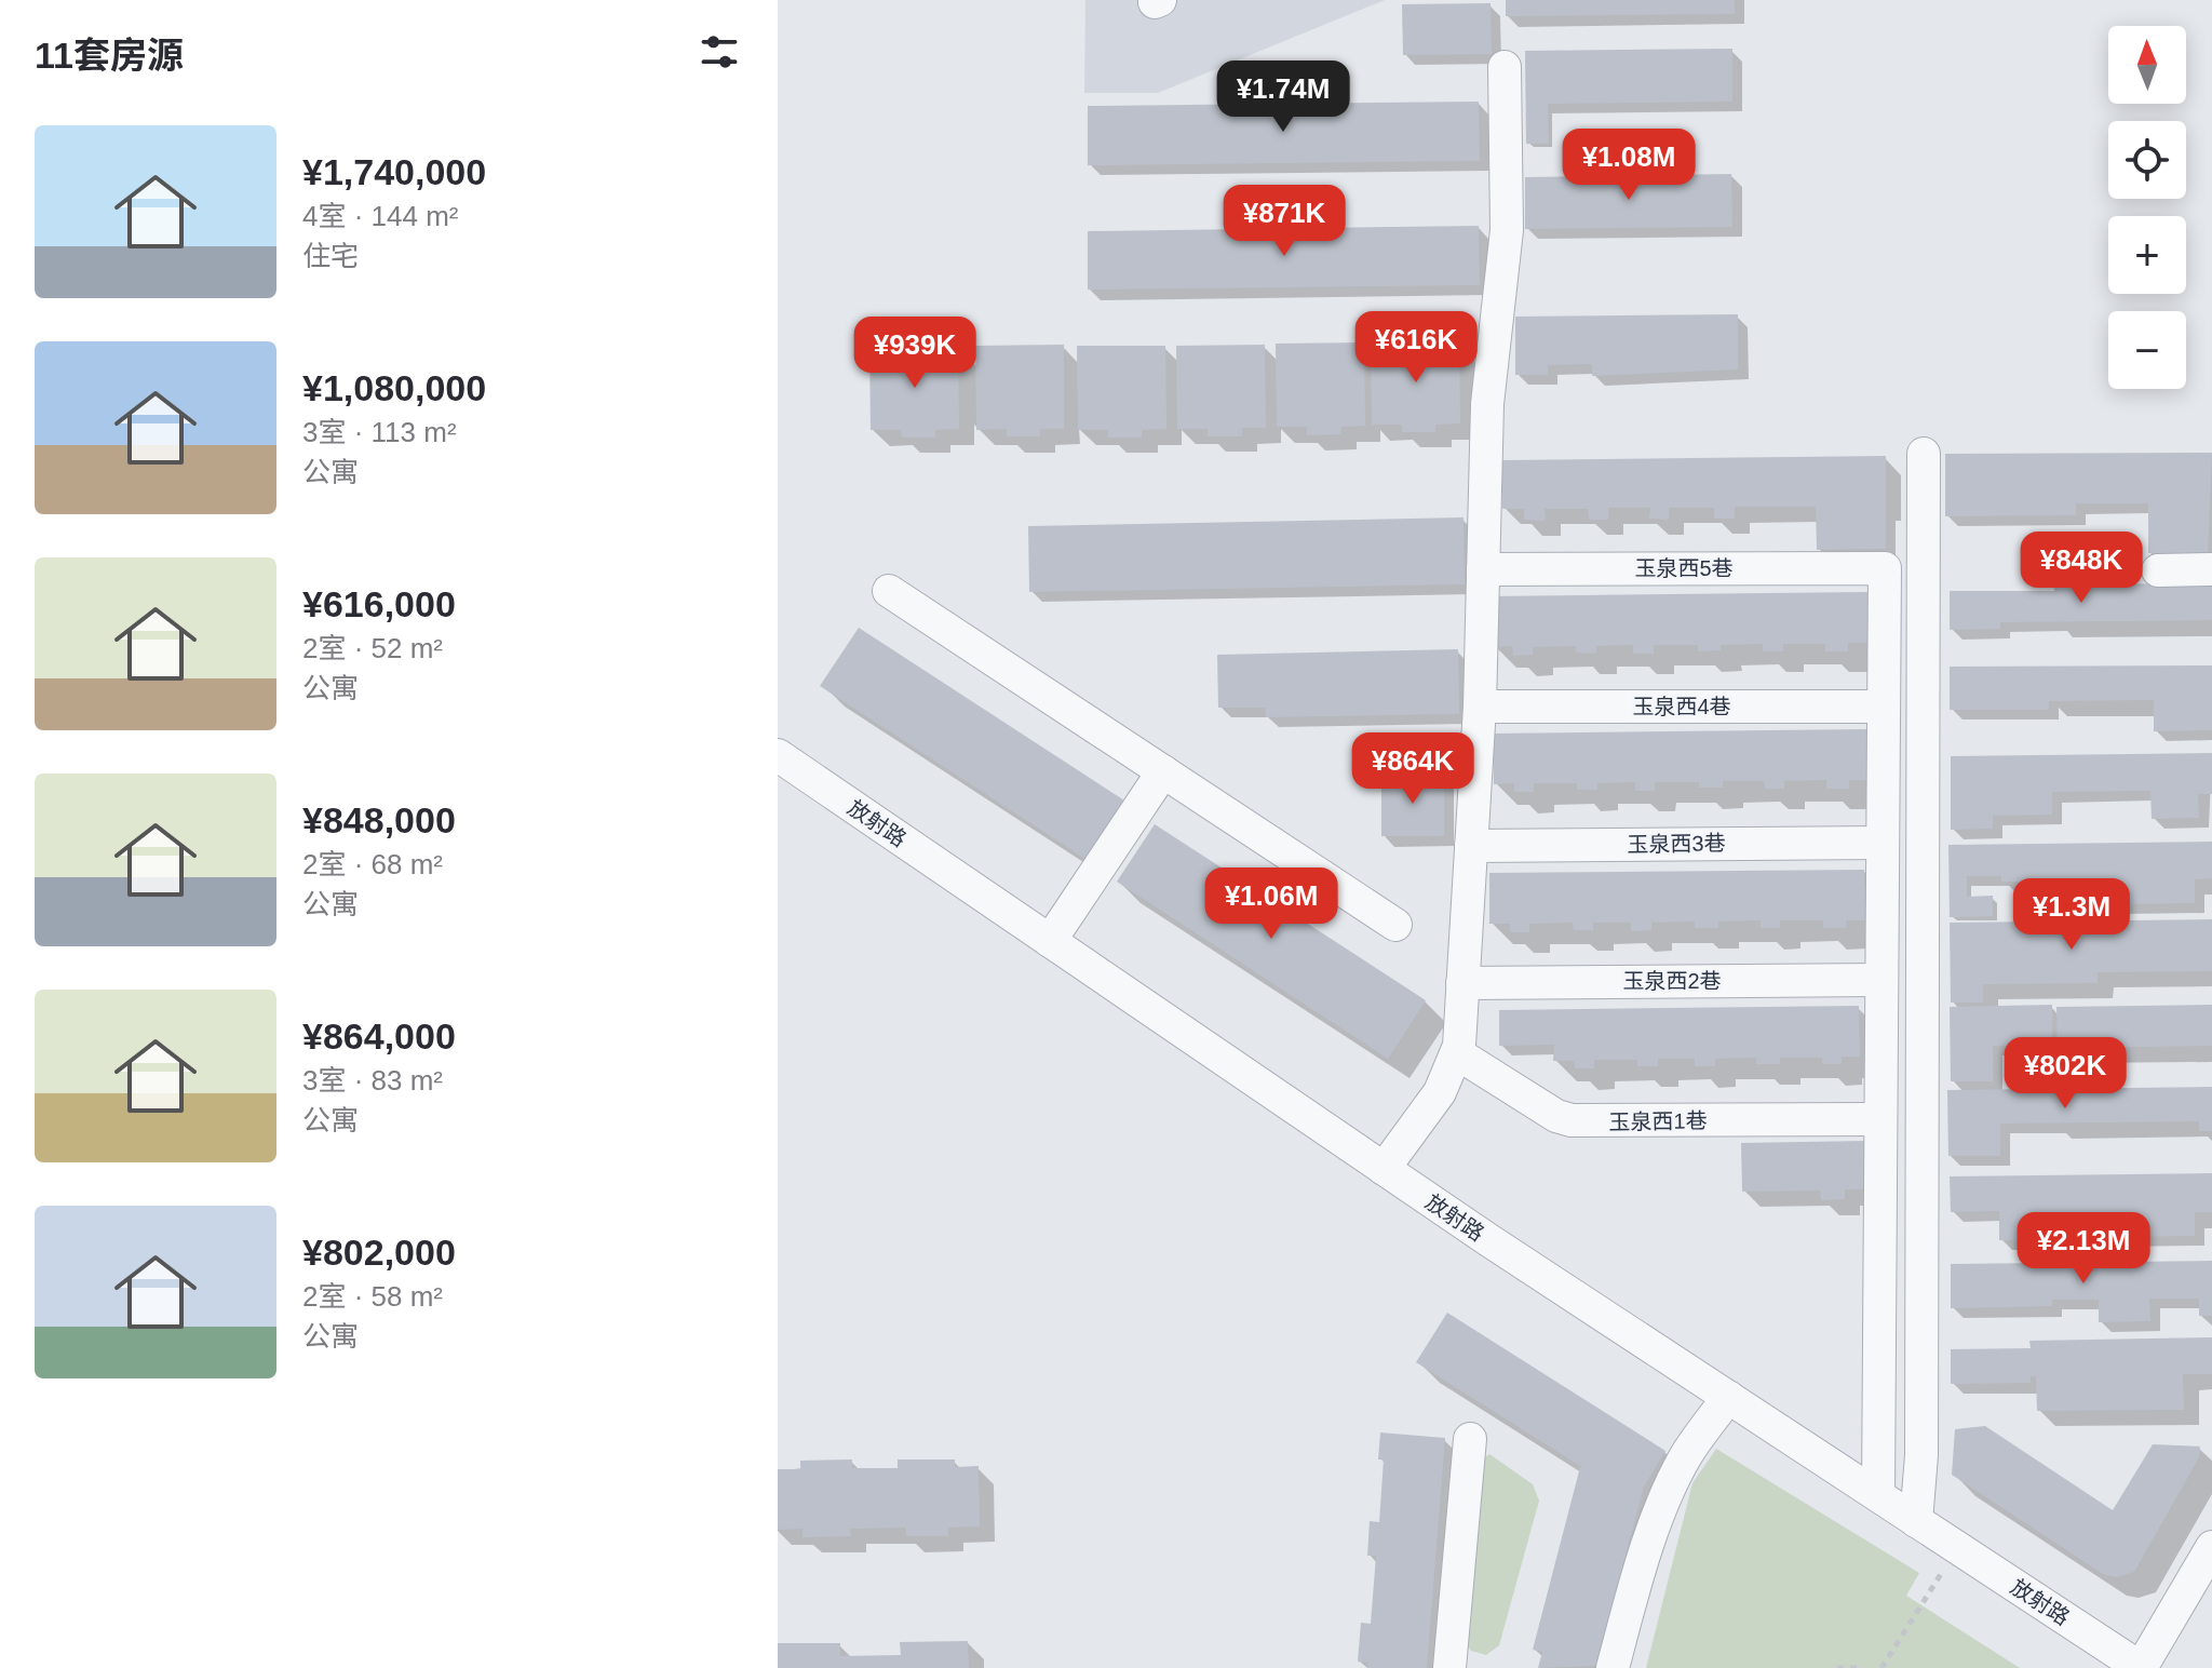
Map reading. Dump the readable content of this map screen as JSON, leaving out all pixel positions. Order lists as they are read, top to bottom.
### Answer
{
  "streets": {
    "street": [
      "玉泉西5巷",
      "玉泉西4巷",
      "放射路",
      "玉泉西3巷",
      "玉泉西2巷",
      "玉泉西1巷"
    ]
  },
  "crossings": [
    ["玉泉西5巷", "玉泉西4巷"]
  ],
  "north": "top",
  "page": {
    "heading": "11套房源",
    "map_buttons": ["+", "−"],
    "price": [
      "¥1.74M",
      "¥1.08M",
      "¥871K",
      "¥616K",
      "¥939K",
      "¥848K",
      "¥864K",
      "¥1.06M",
      "¥1.3M",
      "¥802K",
      "¥2.13M"
    ],
    "list": [
      {
        "name": "¥1,740,000",
        "note": "4室 · 144 m² · 住宅"
      },
      {
        "name": "¥1,080,000",
        "note": "3室 · 113 m² · 公寓"
      },
      {
        "name": "¥616,000",
        "note": "2室 · 52 m² · 公寓"
      },
      {
        "name": "¥848,000",
        "note": "2室 · 68 m² · 公寓"
      },
      {
        "name": "¥864,000",
        "note": "3室 · 83 m² · 公寓"
      },
      {
        "name": "¥802,000",
        "note": "2室 · 58 m² · 公寓"
      }
    ]
  }
}
